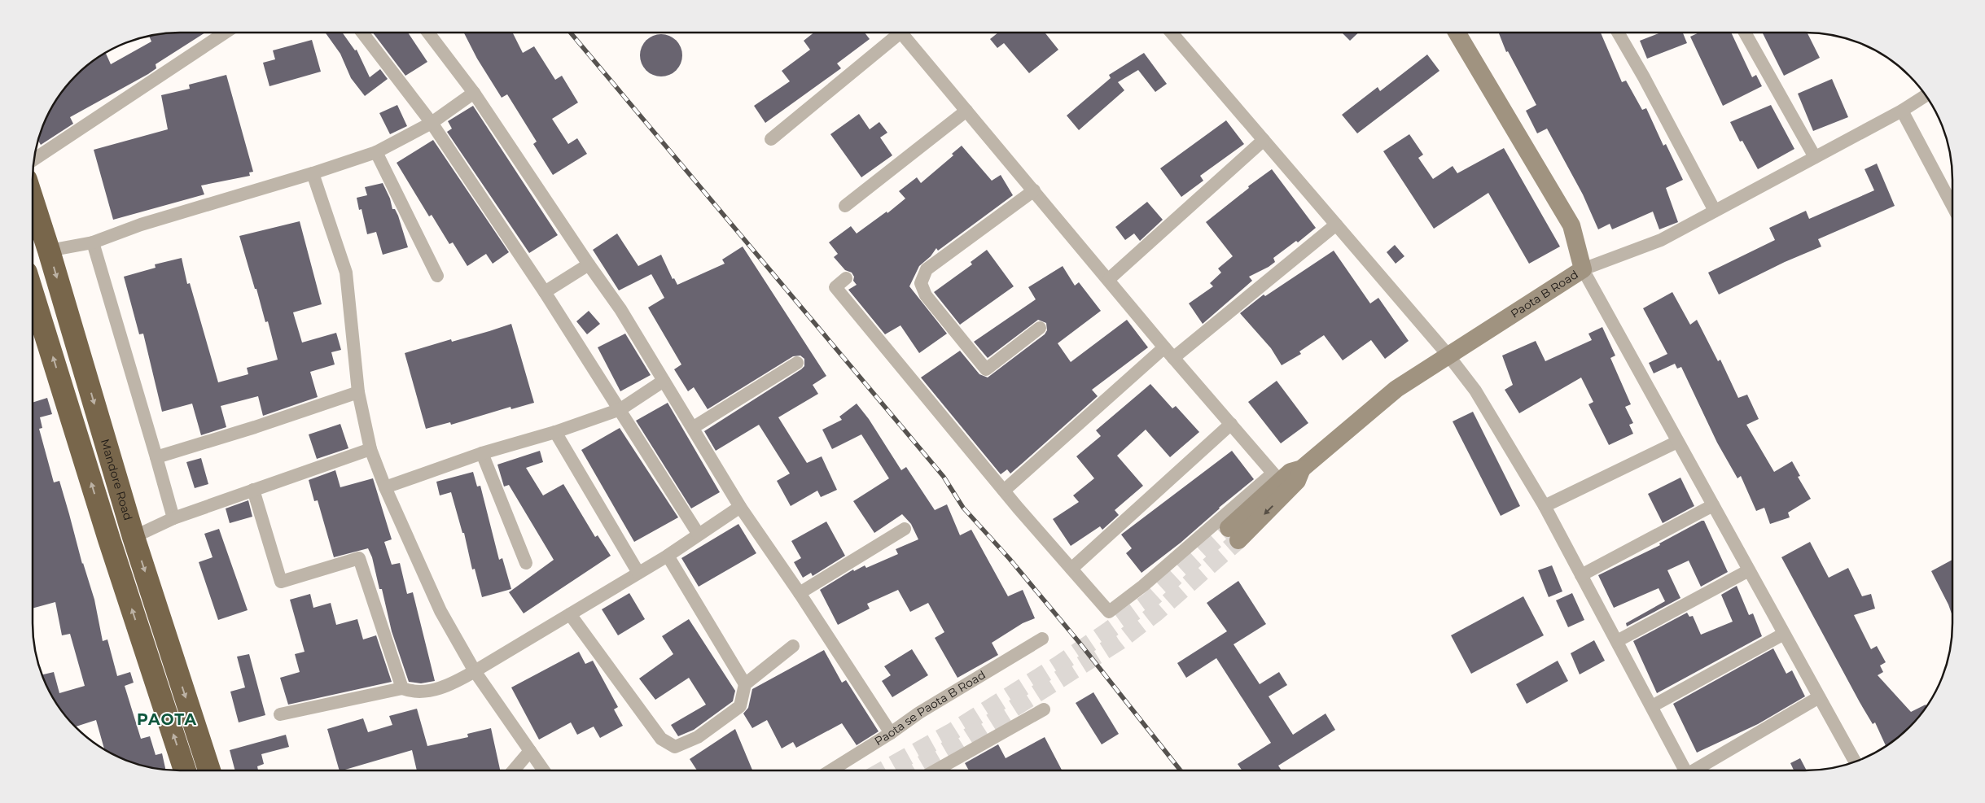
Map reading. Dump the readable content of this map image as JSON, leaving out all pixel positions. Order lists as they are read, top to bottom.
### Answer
{
  "streets": {
    "highway": ["Mandore Road"],
    "street": ["Paota B Road", "Paota se Paota B Road"]
  },
  "districts": ["PAOTA"]
}
